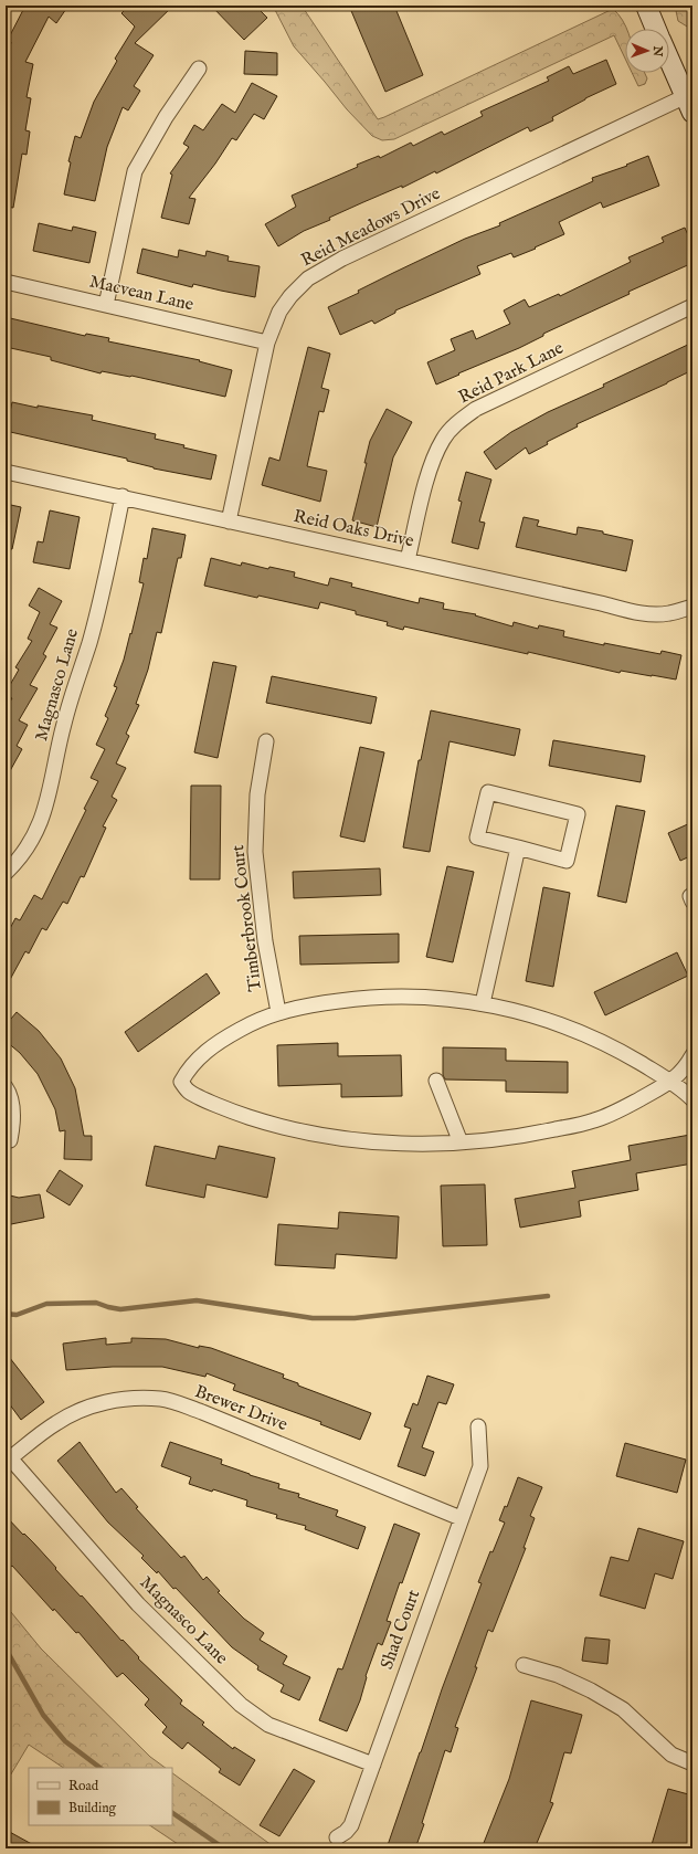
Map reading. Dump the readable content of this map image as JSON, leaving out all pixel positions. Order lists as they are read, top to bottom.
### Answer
{
  "streets": {
    "street": [
      "Reid Meadows Drive",
      "Macvean Lane",
      "Reid Park Lane",
      "Reid Oaks Drive",
      "Magnasco Lane",
      "Timberbrook Court",
      "Brewer Drive",
      "Shad Court"
    ]
  },
  "crossings": [
    ["Reid Meadows Drive", "Macvean Lane"],
    ["Reid Meadows Drive", "Reid Oaks Drive"],
    ["Reid Park Lane", "Reid Oaks Drive"],
    ["Reid Oaks Drive", "Magnasco Lane"],
    ["Magnasco Lane", "Brewer Drive"],
    ["Magnasco Lane", "Shad Court"],
    ["Brewer Drive", "Shad Court"]
  ],
  "legend": ["Road", "Building"],
  "north": "right"
}
